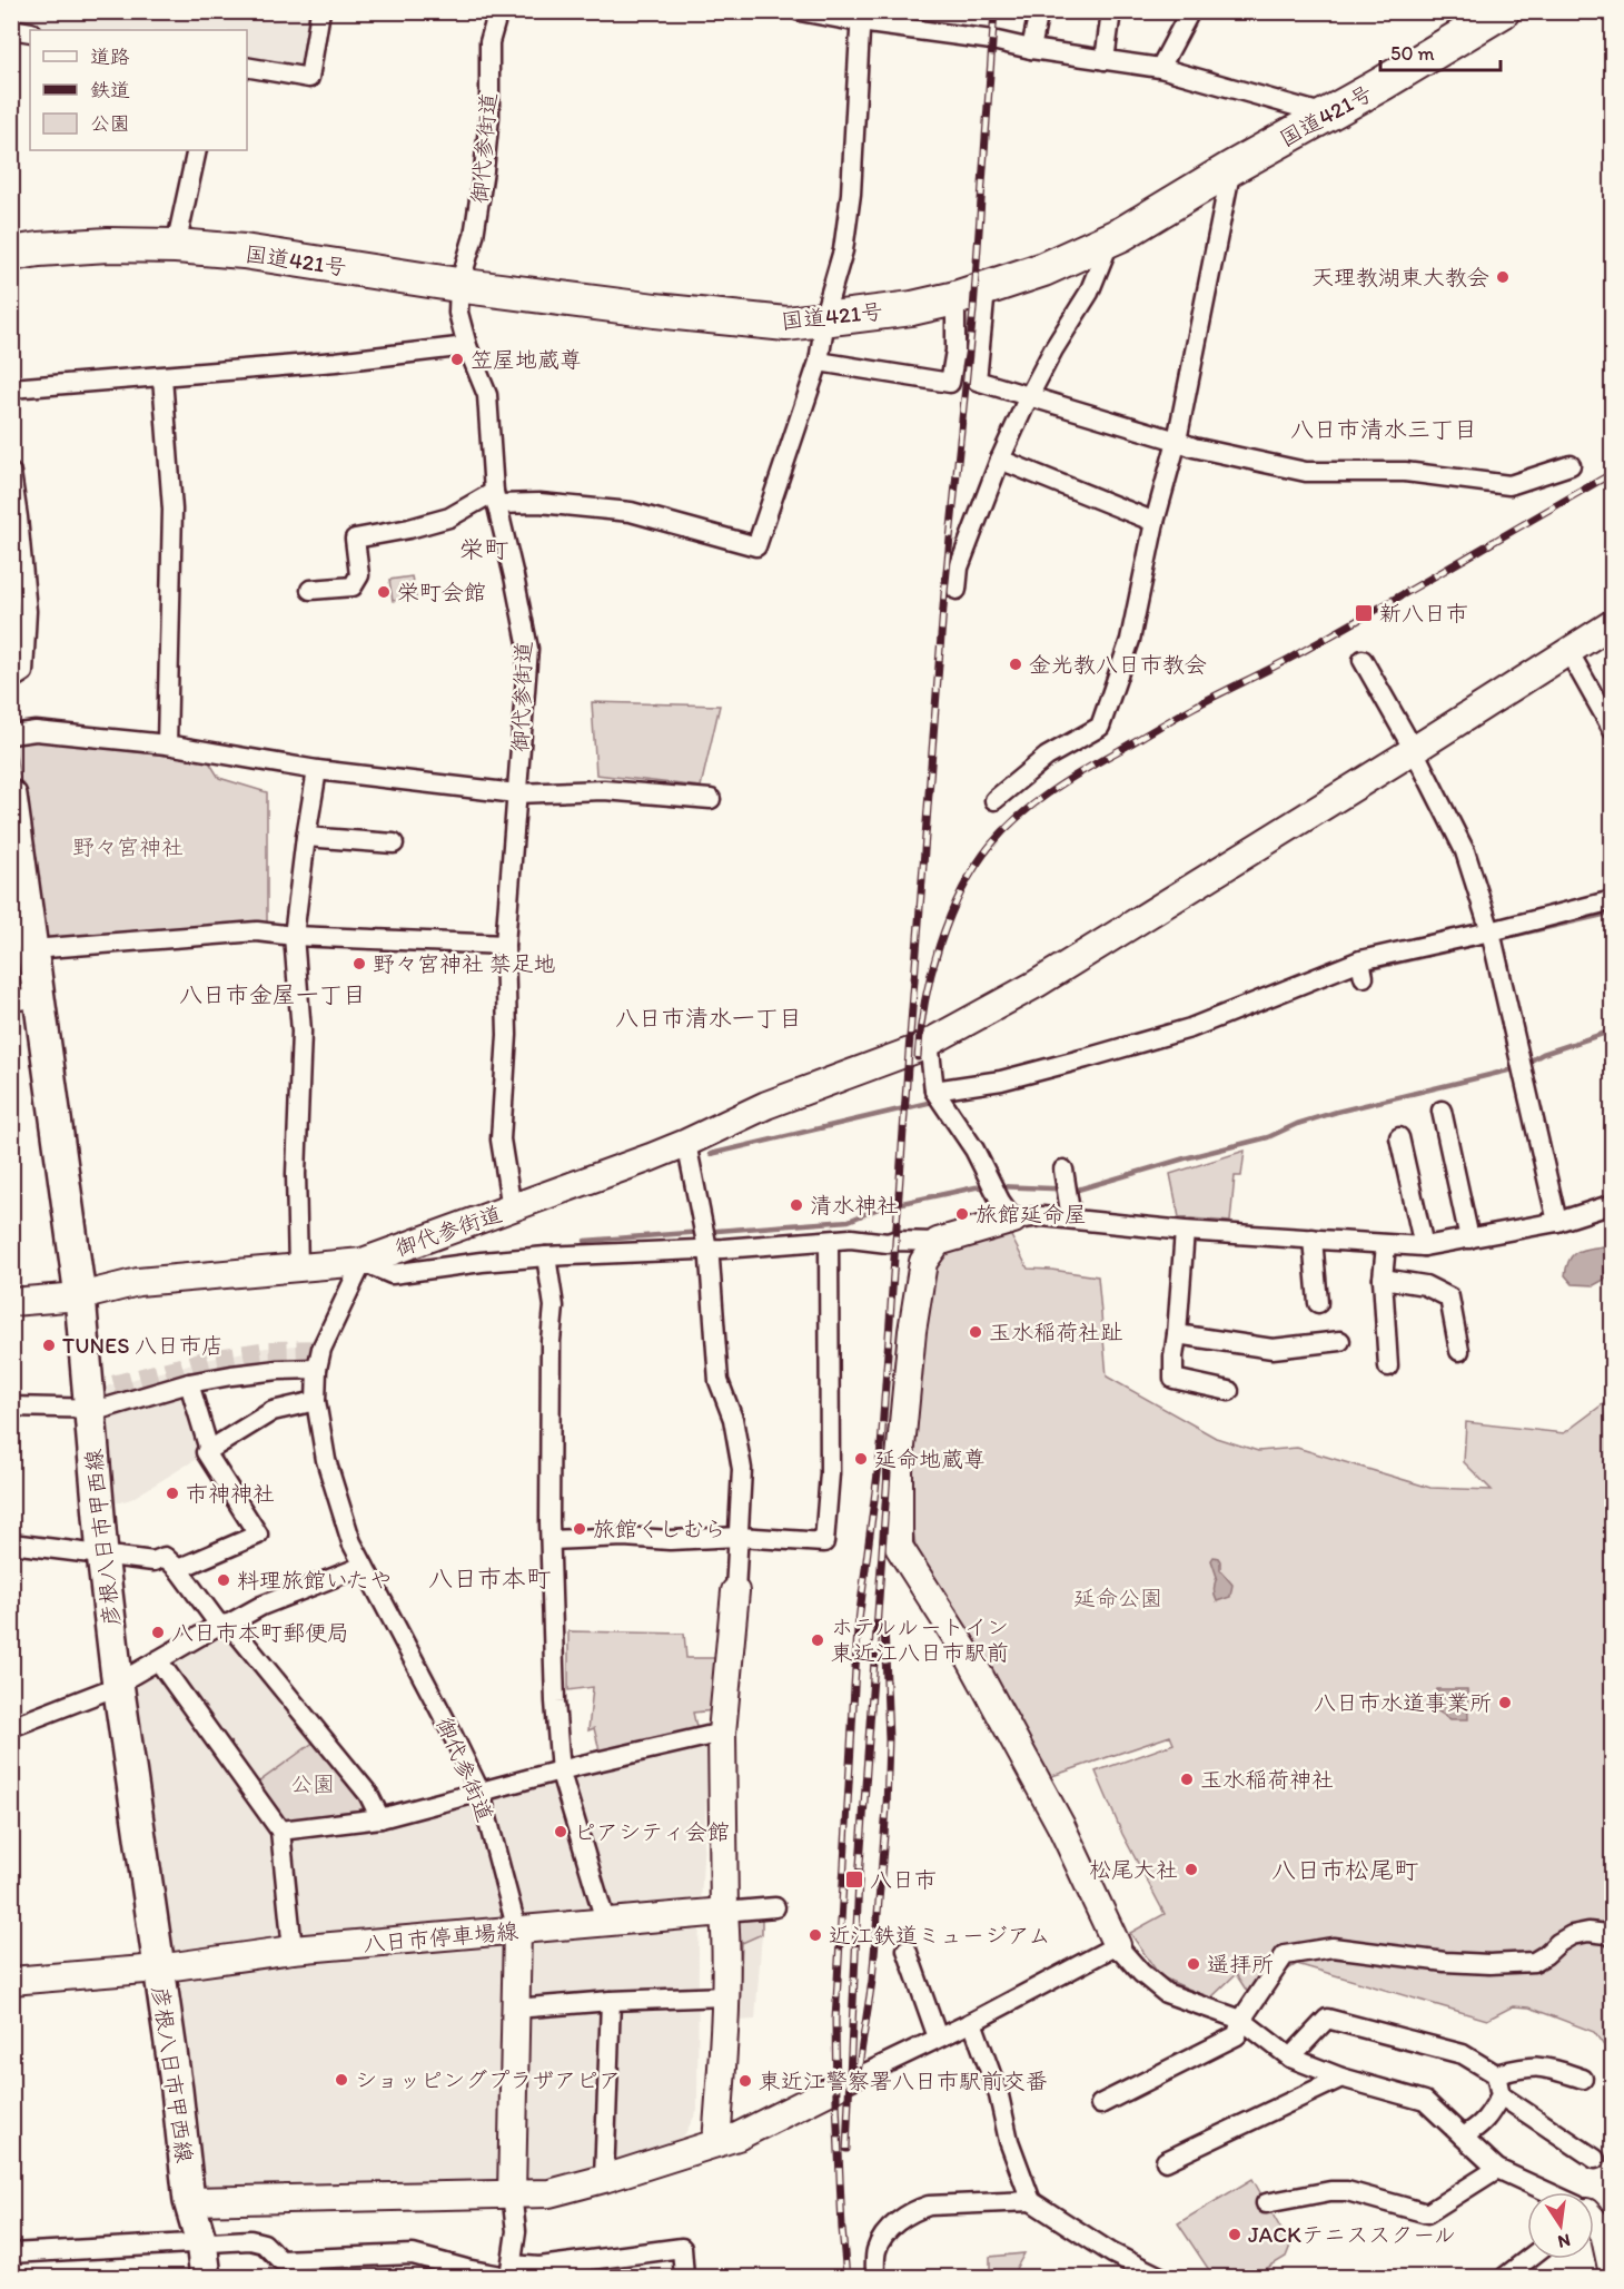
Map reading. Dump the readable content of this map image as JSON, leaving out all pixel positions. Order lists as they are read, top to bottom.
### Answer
{
  "streets": {
    "highway": ["国道421号"],
    "main road": ["彦根八日市甲西線"],
    "street": ["御代参街道", "八日市停車場線"]
  },
  "crossings": [
    ["国道421号", "御代参街道"],
    ["御代参街道", "八日市停車場線"],
    ["彦根八日市甲西線", "八日市停車場線"]
  ],
  "districts": [
    "八日市清水三丁目",
    "栄町",
    "八日市金屋一丁目",
    "八日市清水一丁目",
    "八日市本町",
    "八日市松尾町"
  ],
  "parks": ["野々宮神社", "延命公園", "公園"],
  "places": {
    "other": [
      "天理教湖東大教会",
      "笠屋地蔵尊",
      "栄町会館",
      "金光教八日市教会",
      "野々宮神社 禁足地",
      "清水神社",
      "旅館延命屋",
      "玉水稲荷社趾",
      "TUNES 八日市店",
      "延命地蔵尊",
      "市神神社",
      "旅館くしむら",
      "料理旅館いたや",
      "八日市本町郵便局",
      "ホテルルートイン 東近江八日市駅前",
      "八日市水道事業所",
      "玉水稲荷神社",
      "ピアシティ会館",
      "松尾大社",
      "近江鉄道ミュージアム",
      "遥拝所",
      "ショッピングプラザアピア",
      "東近江警察署八日市駅前交番",
      "JACKテニススクール"
    ],
    "transit": ["新八日市", "八日市"]
  },
  "legend": ["道路", "鉄道", "公園"],
  "scale_bar": "50 m",
  "north": "bottom"
}
